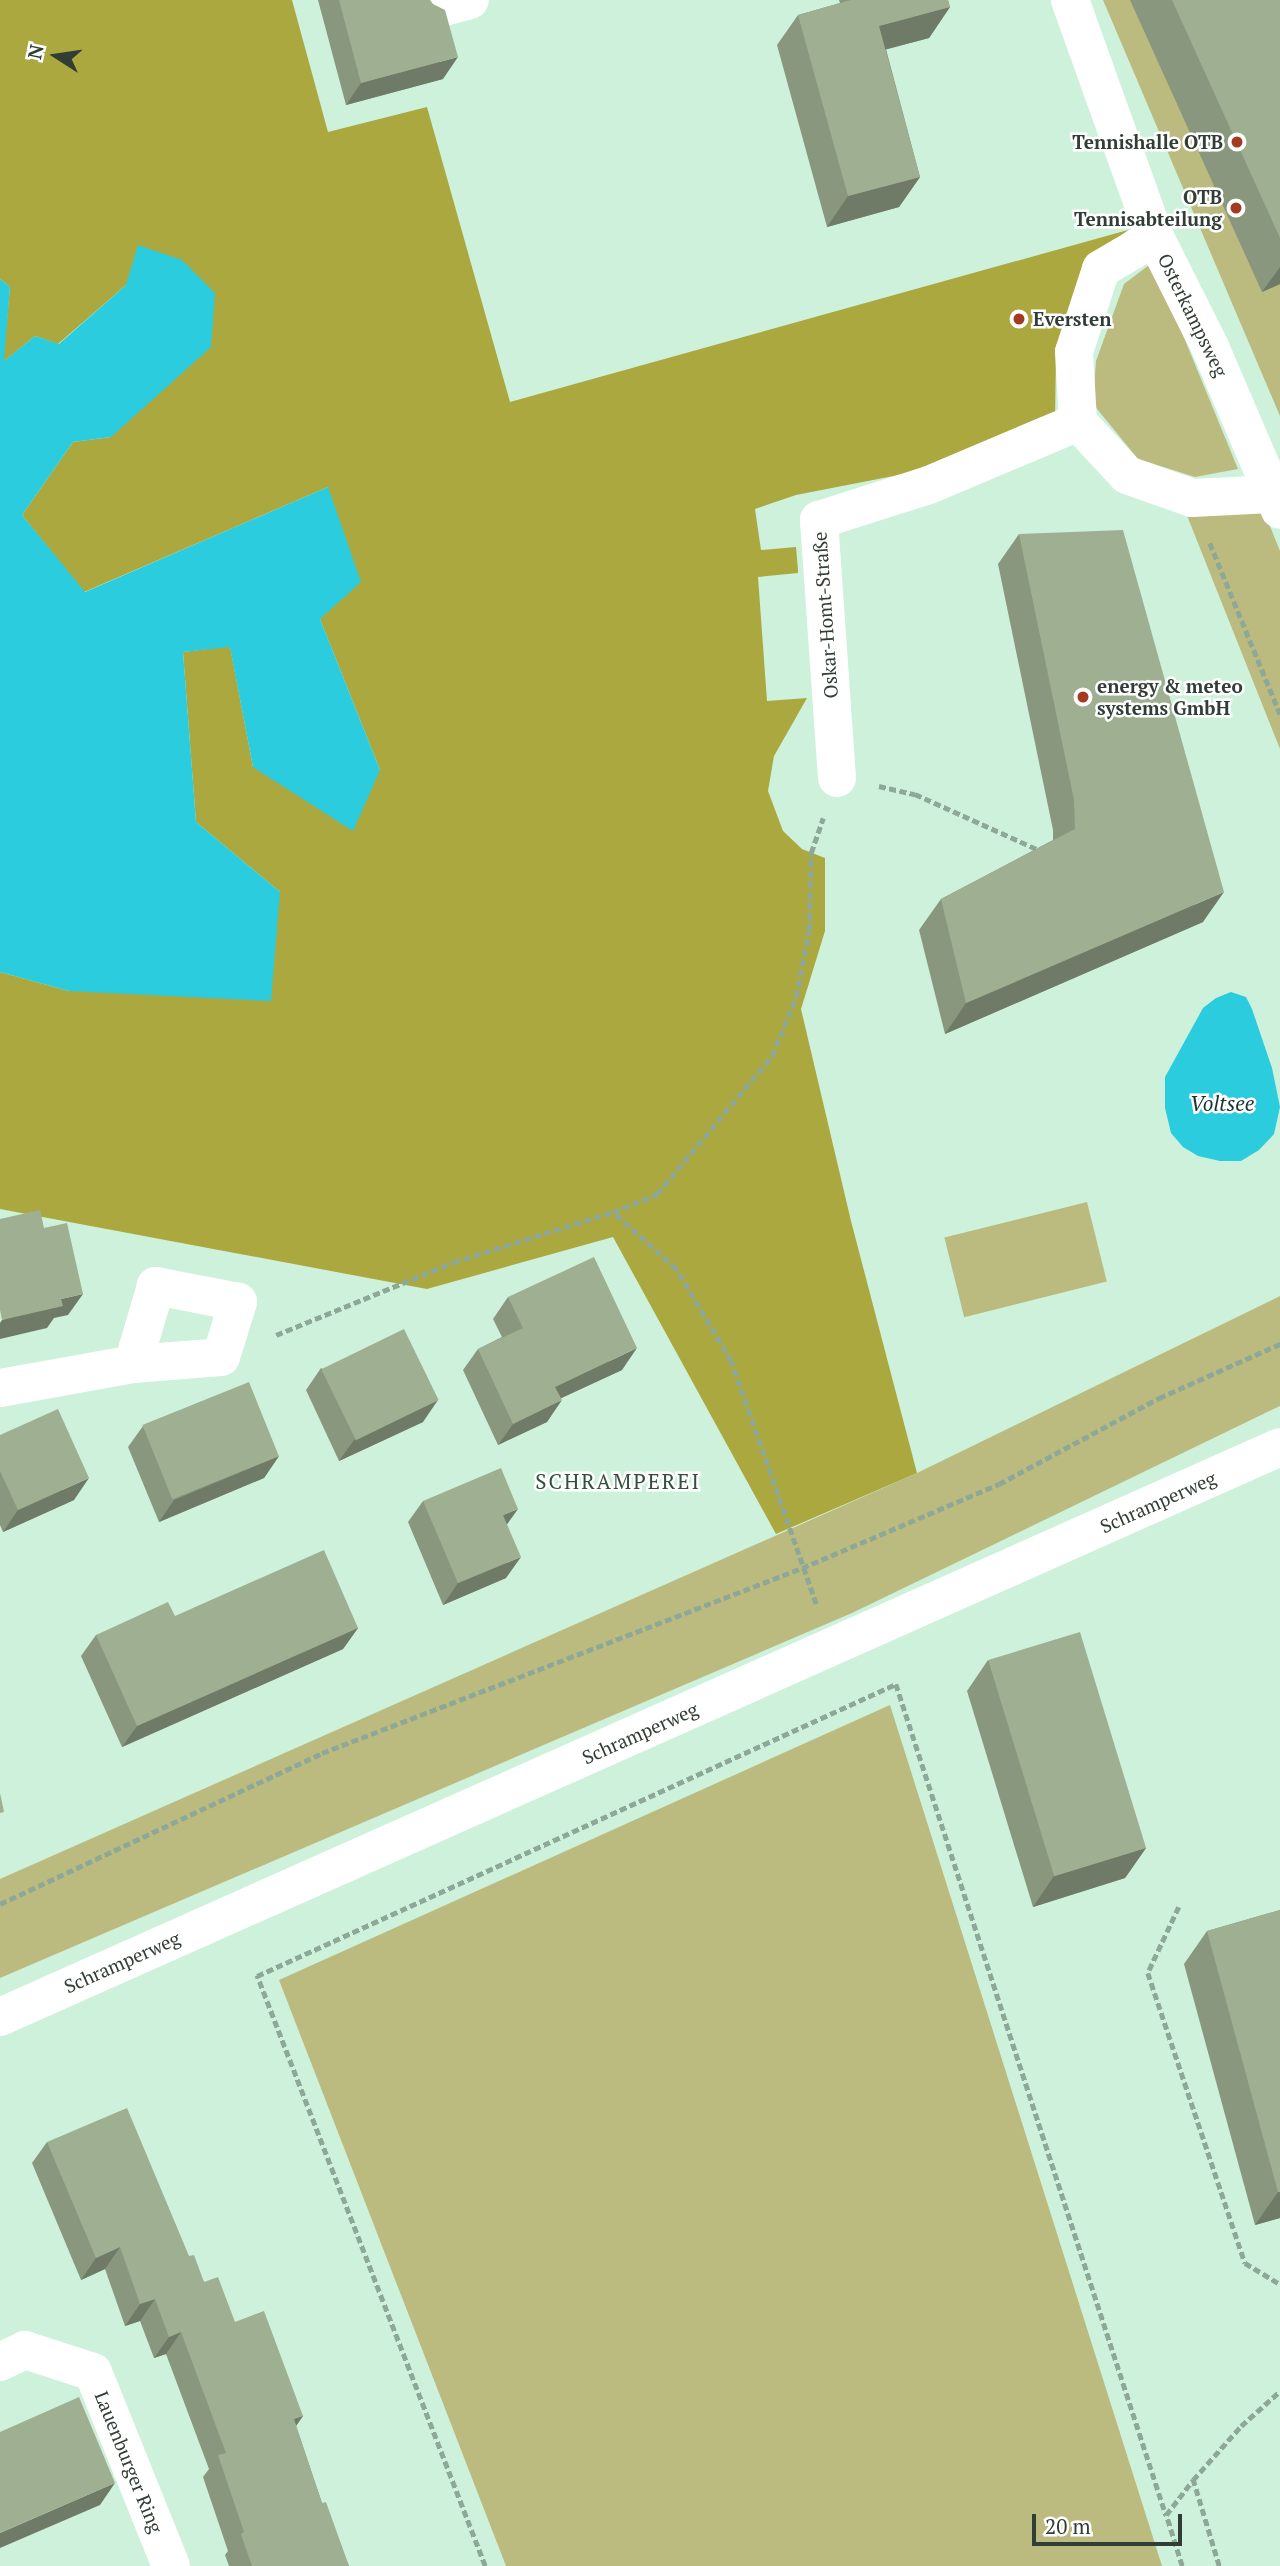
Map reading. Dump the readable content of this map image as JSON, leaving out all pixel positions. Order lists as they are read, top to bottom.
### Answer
{
  "streets": {
    "street": [
      "Osterkampsweg",
      "Oskar-Homt-Straße",
      "Schramperweg",
      "Lauenburger Ring"
    ]
  },
  "districts": ["SCHRAMPEREI"],
  "water": ["Voltsee"],
  "places": [
    "Tennishalle OTB",
    "OTB Tennisabteilung",
    "Eversten",
    "energy & meteo systems GmbH"
  ],
  "scale_bar": "20 m",
  "north": "left"
}
